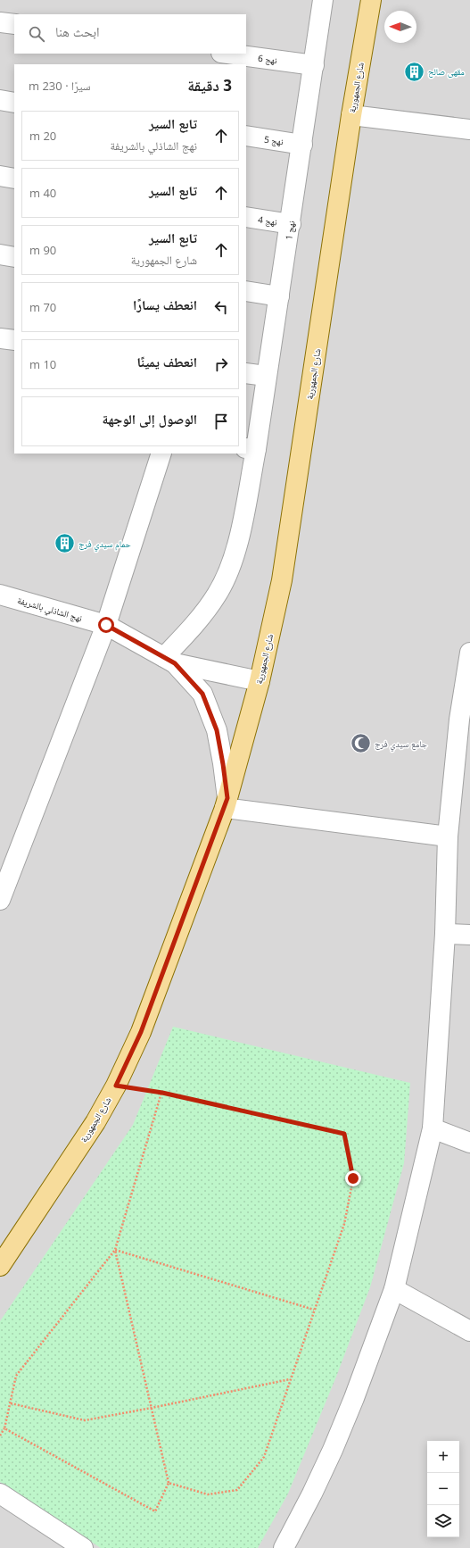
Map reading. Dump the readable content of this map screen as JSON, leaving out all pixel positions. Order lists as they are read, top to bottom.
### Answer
{
  "streets": {
    "main road": ["شارع الجمهورية"],
    "street": [
      "نهج 6",
      "نهج 5",
      "نهج 4",
      "نهج 1",
      "نهج الشاذلي بالشريفة"
    ]
  },
  "crossings": [
    ["نهج 6", "نهج 1"],
    ["شارع الجمهورية", "نهج الشاذلي بالشريفة"],
    ["نهج 5", "نهج 1"],
    ["نهج 4", "نهج 1"],
    ["نهج 1", "نهج الشاذلي بالشريفة"]
  ],
  "places": {
    "building": ["مقهى صالح", "حمام سيدي فرج"],
    "mosque": ["جامع سيدي فرج"]
  },
  "north": "left",
  "page": {
    "search": "ابحث هنا",
    "heading": ["3 دقيقة", "سيرًا · 230 m"],
    "list": [
      ["تابع السير", "نهج الشاذلي بالشريفة", "20 m"],
      ["تابع السير", "40 m"],
      ["تابع السير", "شارع الجمهورية", "90 m"],
      ["انعطف يسارًا", "70 m"],
      ["انعطف يمينًا", "10 m"],
      "الوصول إلى الوجهة"
    ],
    "map_buttons": ["+", "−"]
  }
}
